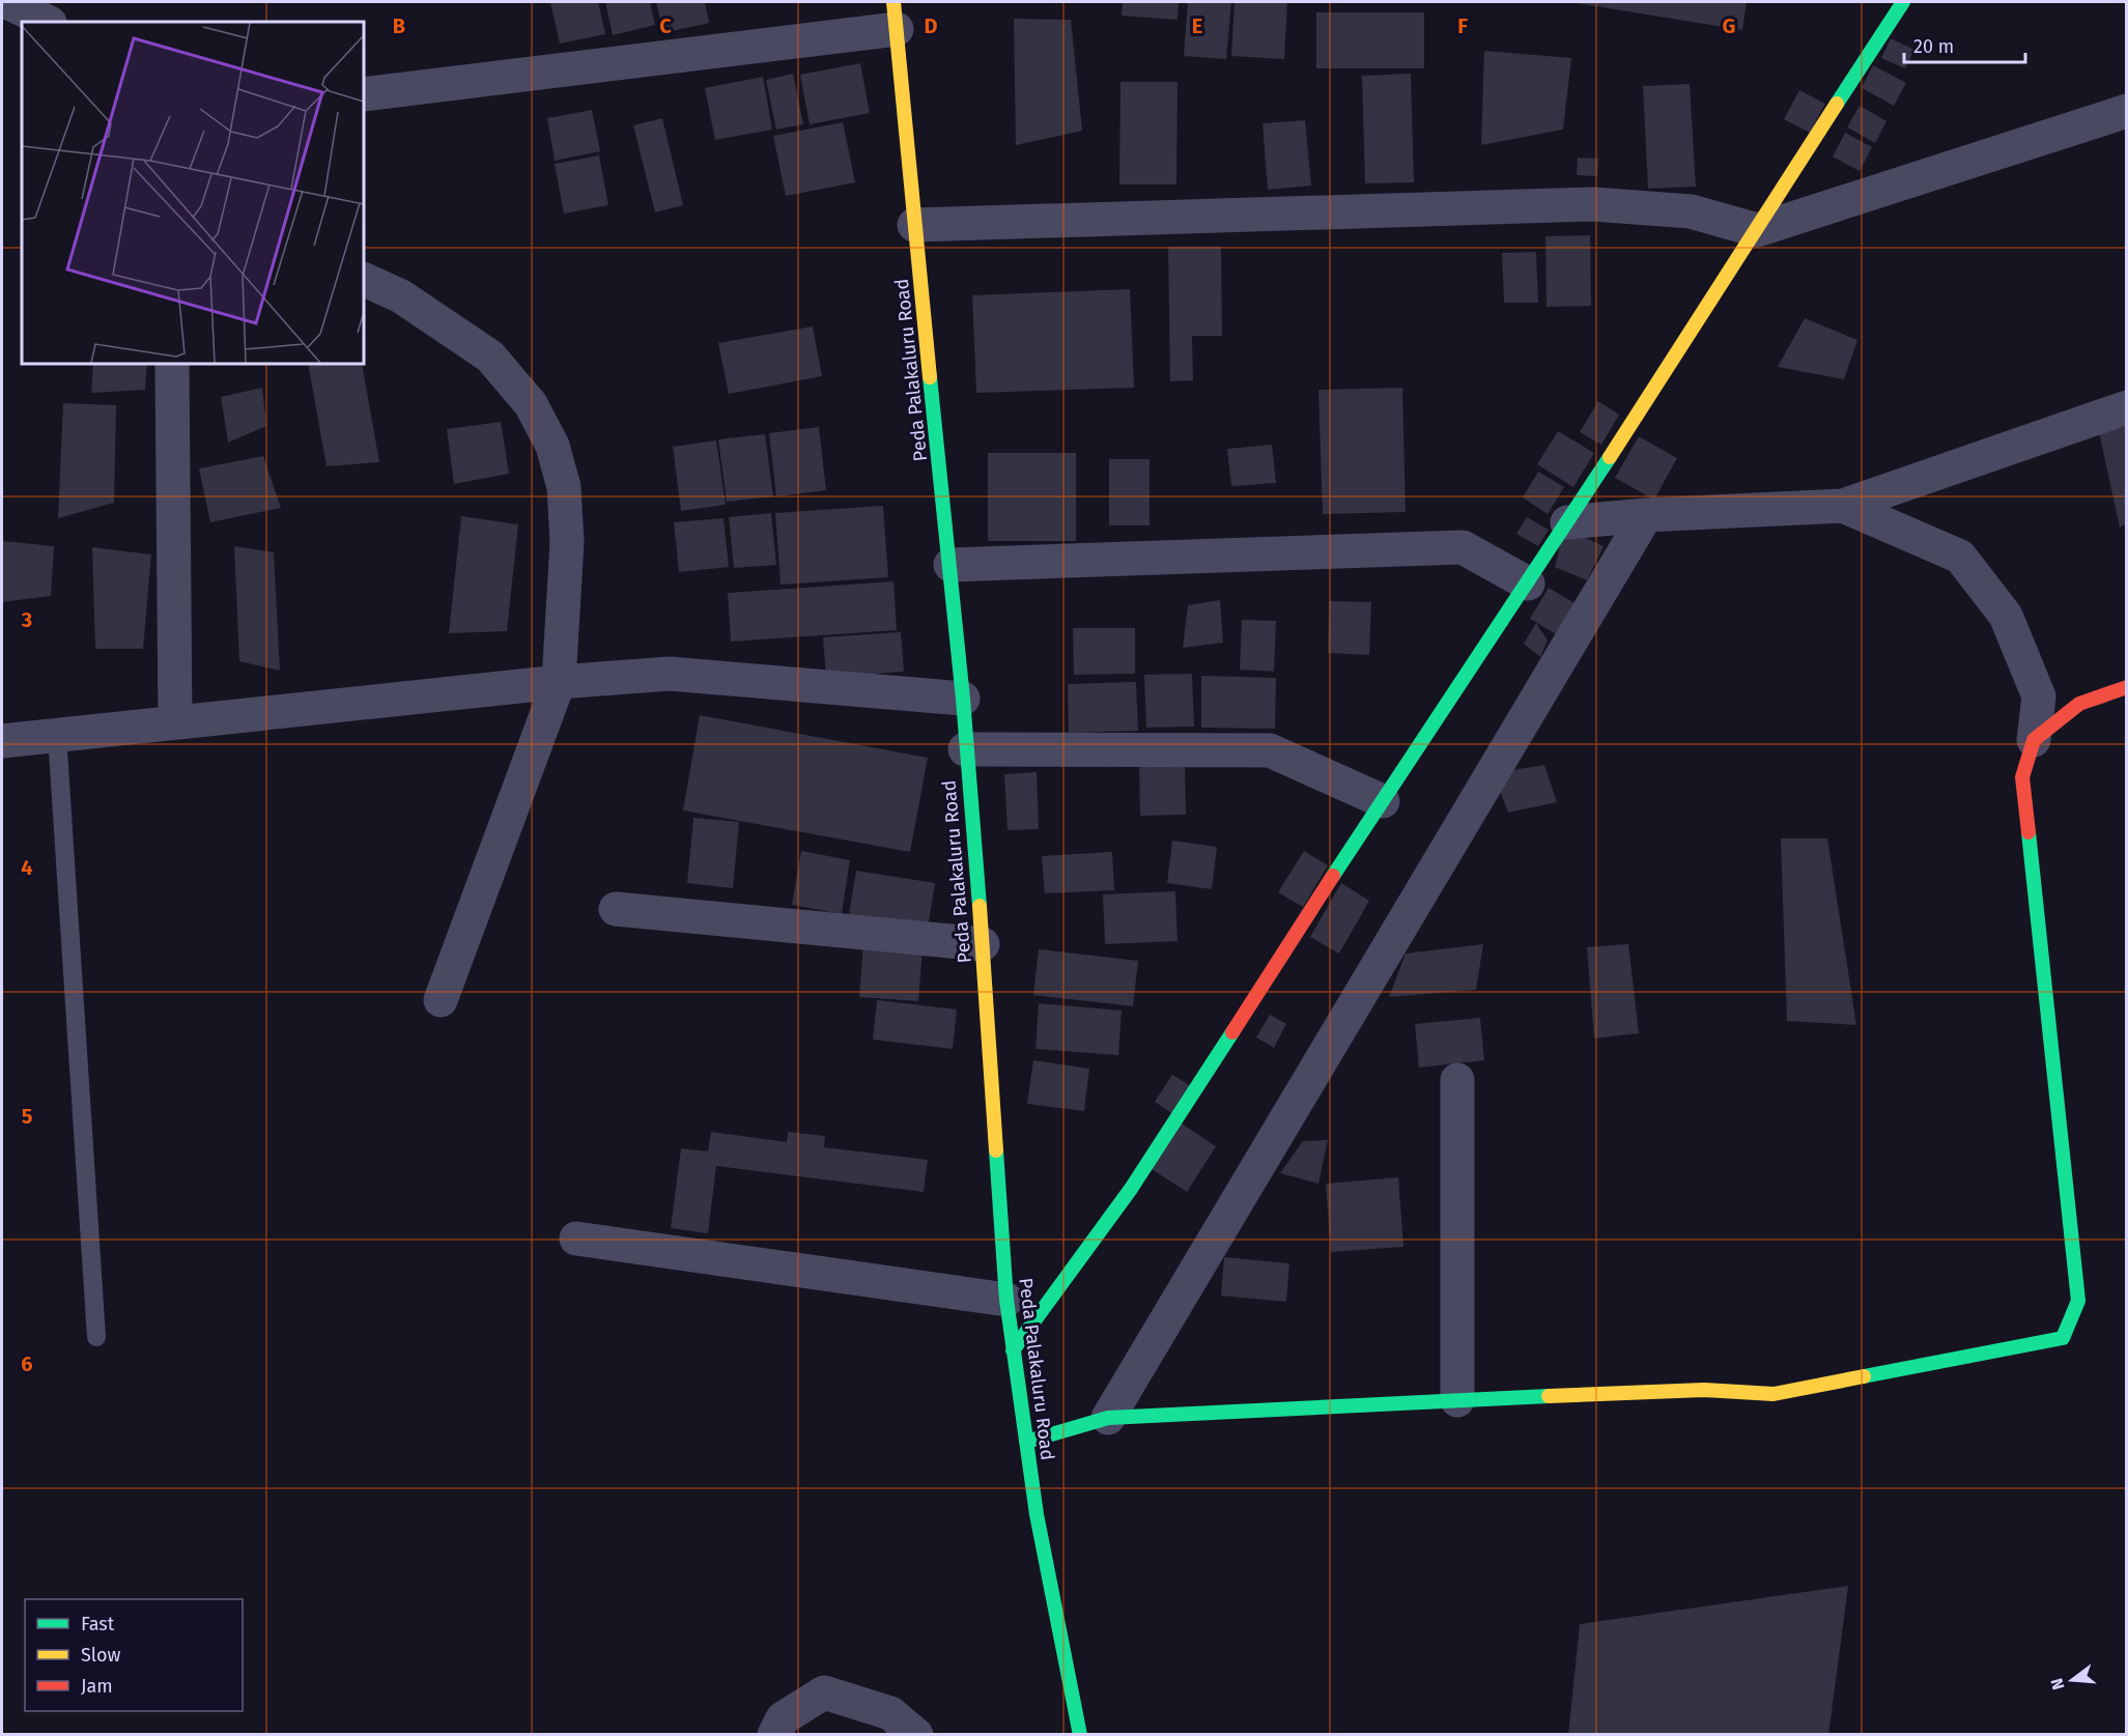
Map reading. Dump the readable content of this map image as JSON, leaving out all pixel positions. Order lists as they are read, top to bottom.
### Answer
{
  "streets": {
    "street": ["Peda Palakaluru Road"]
  },
  "legend": ["Fast", "Slow", "Jam"],
  "scale_bar": "20 m",
  "north": "left",
  "grid": {
    "columns": [
      "B",
      "C",
      "D",
      "E",
      "F",
      "G"
    ],
    "rows": [
      "3",
      "4",
      "5",
      "6"
    ]
  }
}
